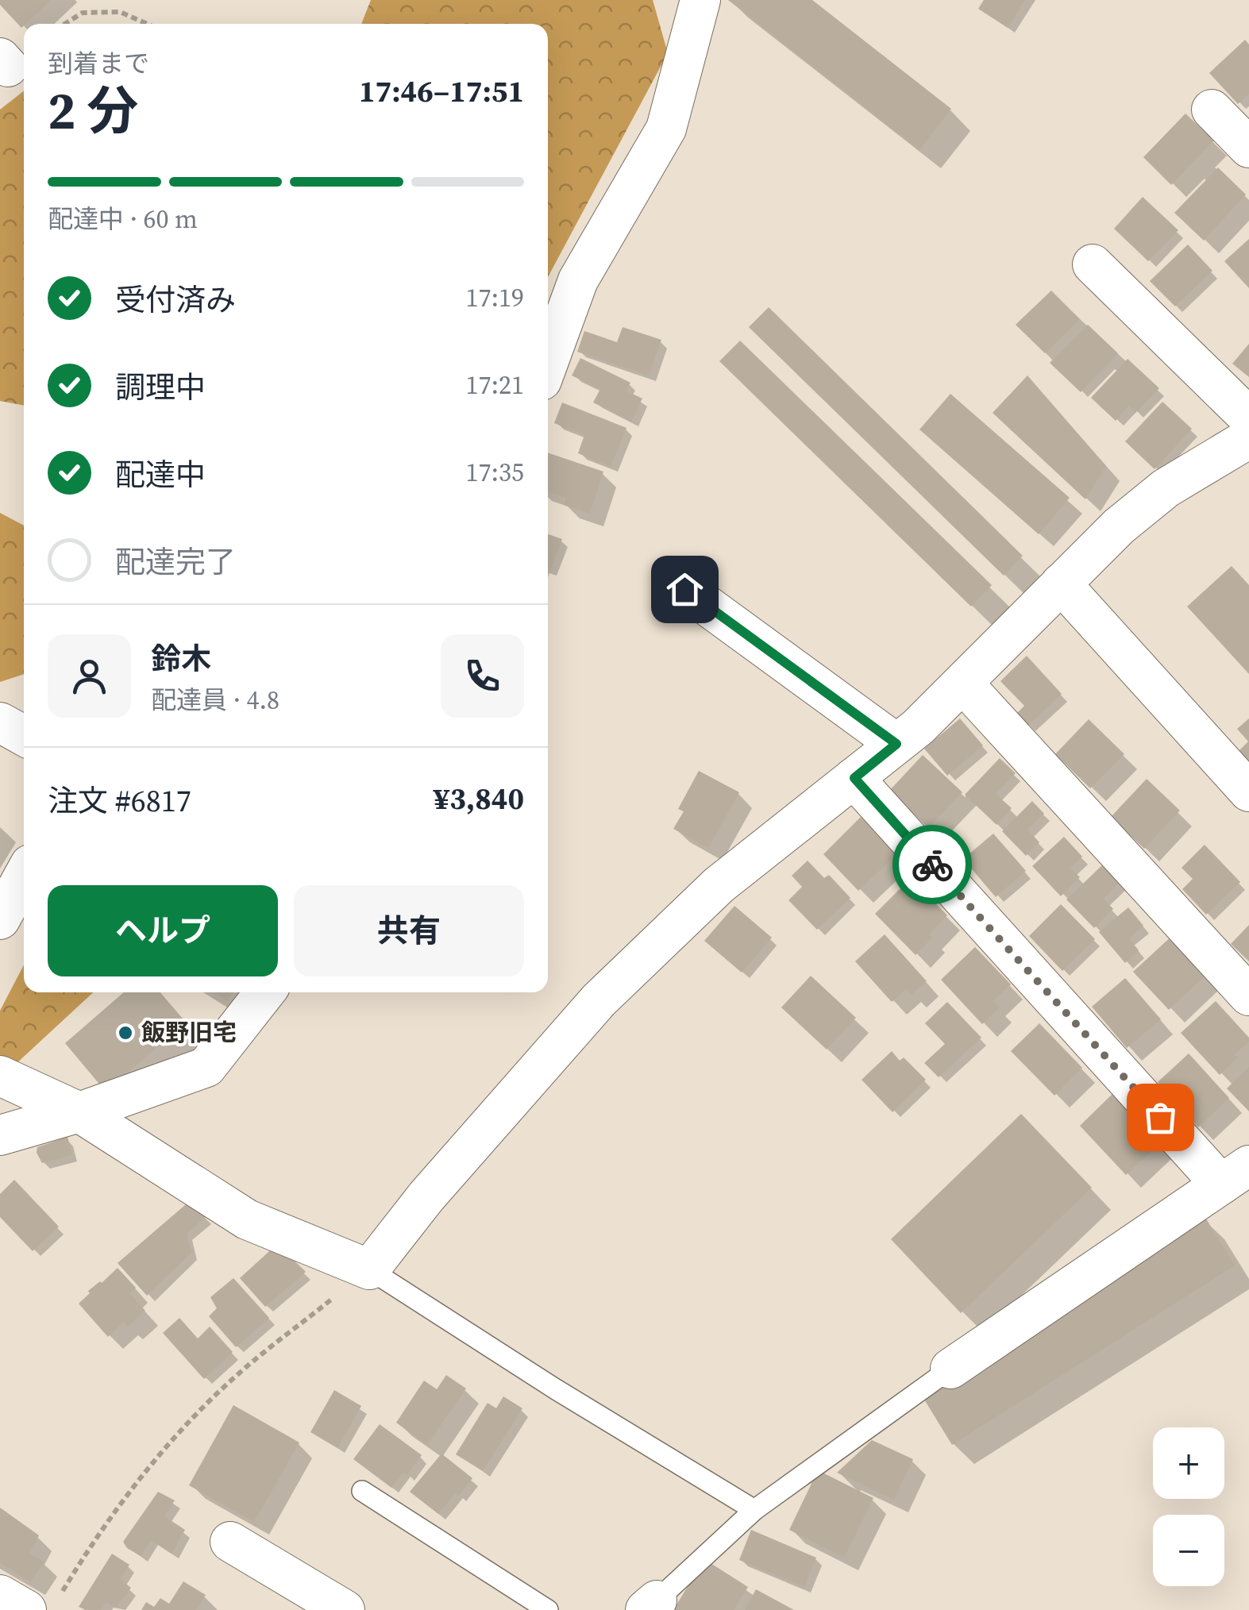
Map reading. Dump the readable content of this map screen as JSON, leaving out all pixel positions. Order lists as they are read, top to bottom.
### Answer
{
  "places": ["飯野旧宅"],
  "page": {
    "heading": ["2 分", "到着まで", "17:46–17:51"],
    "panel": [
      "鈴木",
      "配達員 · 4.8",
      "注文 #6817",
      "¥3,840"
    ],
    "bar": "配達中 · 60 m",
    "list": [
      ["受付済み", "17:19"],
      ["調理中", "17:21"],
      ["配達中", "17:35"],
      "配達完了"
    ],
    "buttons": ["ヘルプ", "共有"],
    "map_buttons": ["+", "−"]
  }
}
